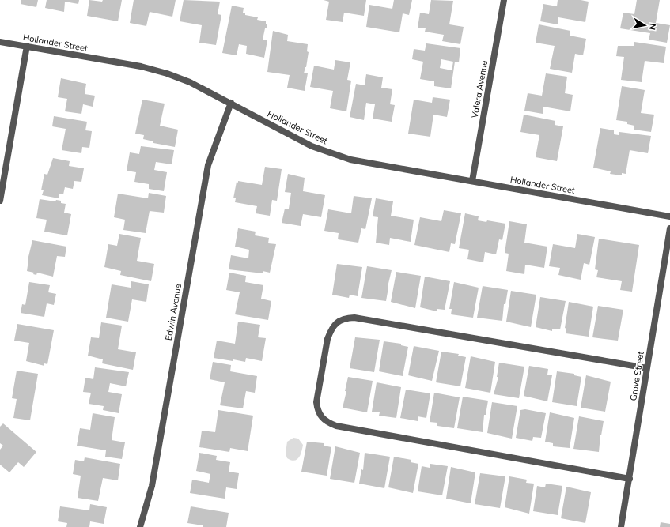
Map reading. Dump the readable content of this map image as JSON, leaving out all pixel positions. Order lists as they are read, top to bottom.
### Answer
{
  "streets": {
    "street": [
      "Hollander Street",
      "Valera Avenue",
      "Edwin Avenue",
      "Grove Street"
    ]
  },
  "crossings": [
    ["Hollander Street", "Valera Avenue"],
    ["Hollander Street", "Edwin Avenue"]
  ],
  "north": "right"
}
